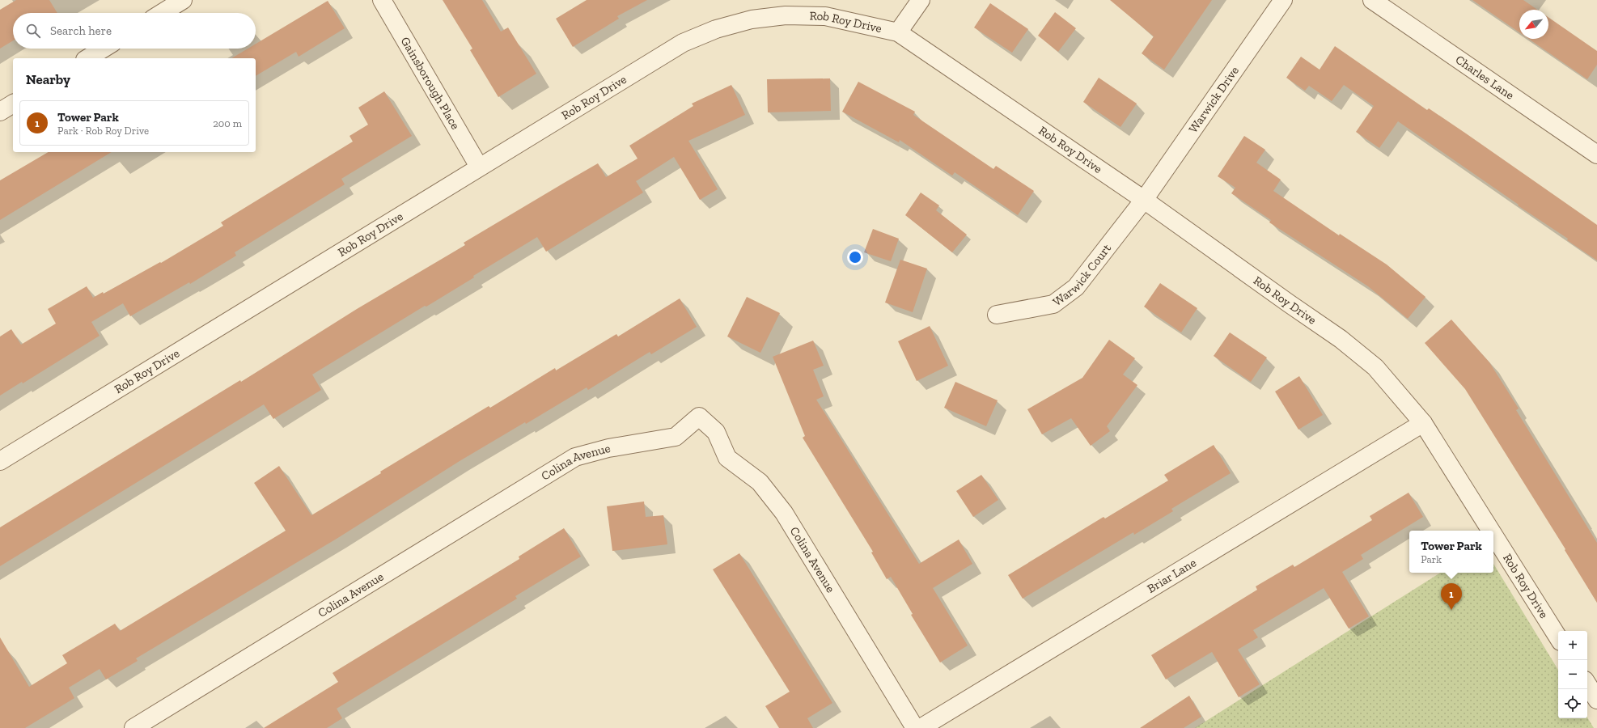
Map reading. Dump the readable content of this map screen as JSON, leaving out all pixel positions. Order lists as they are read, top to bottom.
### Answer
{
  "streets": {
    "street": [
      "Rob Roy Drive",
      "Charles Lane",
      "Gainsborough Place",
      "Warwick Drive",
      "Warwick Court",
      "Colina Avenue",
      "Briar Lane"
    ]
  },
  "crossings": [
    ["Rob Roy Drive", "Gainsborough Place"],
    ["Rob Roy Drive", "Warwick Drive"],
    ["Rob Roy Drive", "Warwick Court"],
    ["Rob Roy Drive", "Briar Lane"],
    ["Warwick Drive", "Warwick Court"]
  ],
  "north": "bottom left",
  "page": {
    "search": "Search here",
    "heading": "Nearby",
    "list": [
      {
        "mark": "1",
        "name": "Tower Park",
        "note": "Park · Rob Roy Drive",
        "value": "200 m"
      }
    ],
    "popup": ["Tower Park", "Park"],
    "pins": "1",
    "map_buttons": ["+", "−"]
  }
}
